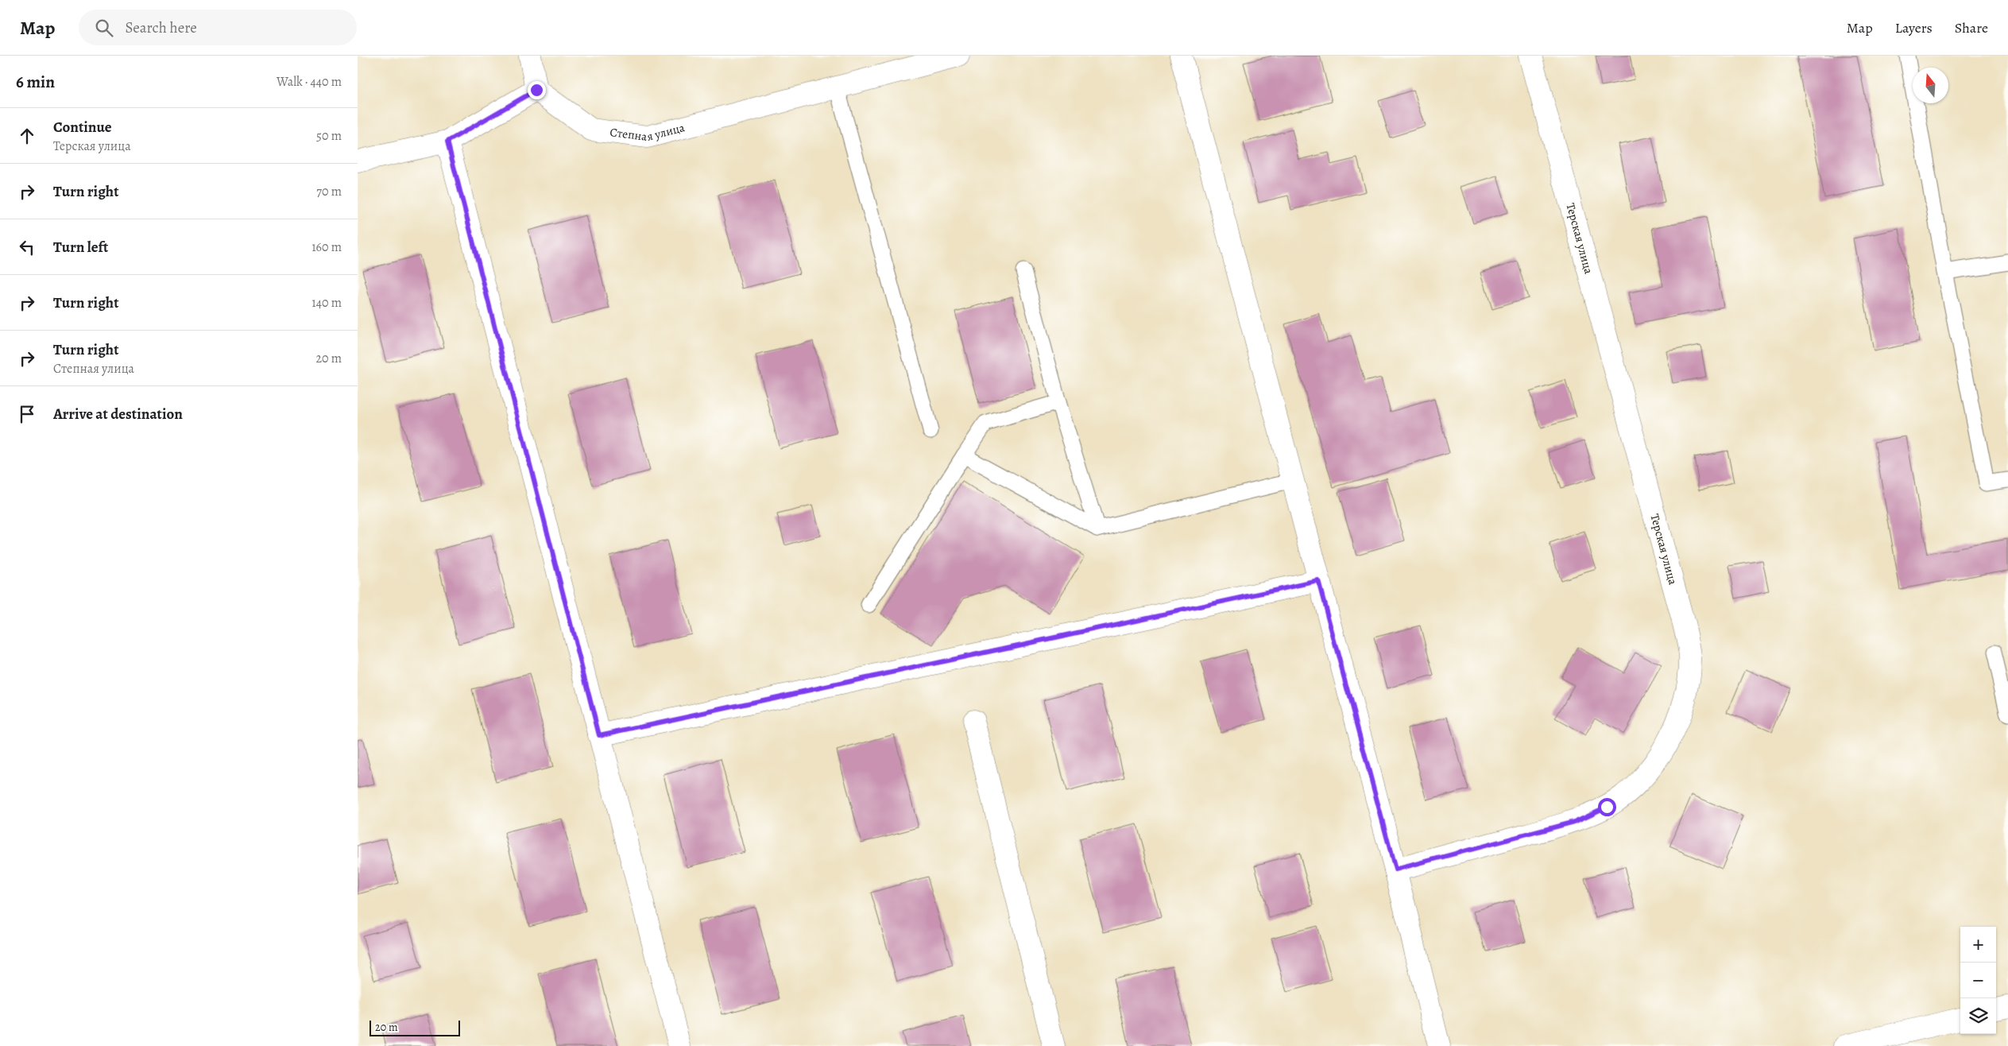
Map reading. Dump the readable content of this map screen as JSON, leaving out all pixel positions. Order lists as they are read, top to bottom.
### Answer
{
  "streets": {
    "street": ["Степная улица", "Терская улица"]
  },
  "scale_bar": "20 m",
  "north": "top",
  "page": {
    "header": "Map",
    "search": "Search here",
    "nav": ["Map", "Layers", "Share"],
    "heading": ["6 min", "Walk · 440 m"],
    "list": [
      ["Continue", "Терская улица", "50 m"],
      ["Turn right", "70 m"],
      ["Turn left", "160 m"],
      ["Turn right", "140 m"],
      ["Turn right", "Степная улица", "20 m"],
      "Arrive at destination"
    ],
    "map_buttons": ["+", "−"],
    "scale": "20 m"
  }
}
